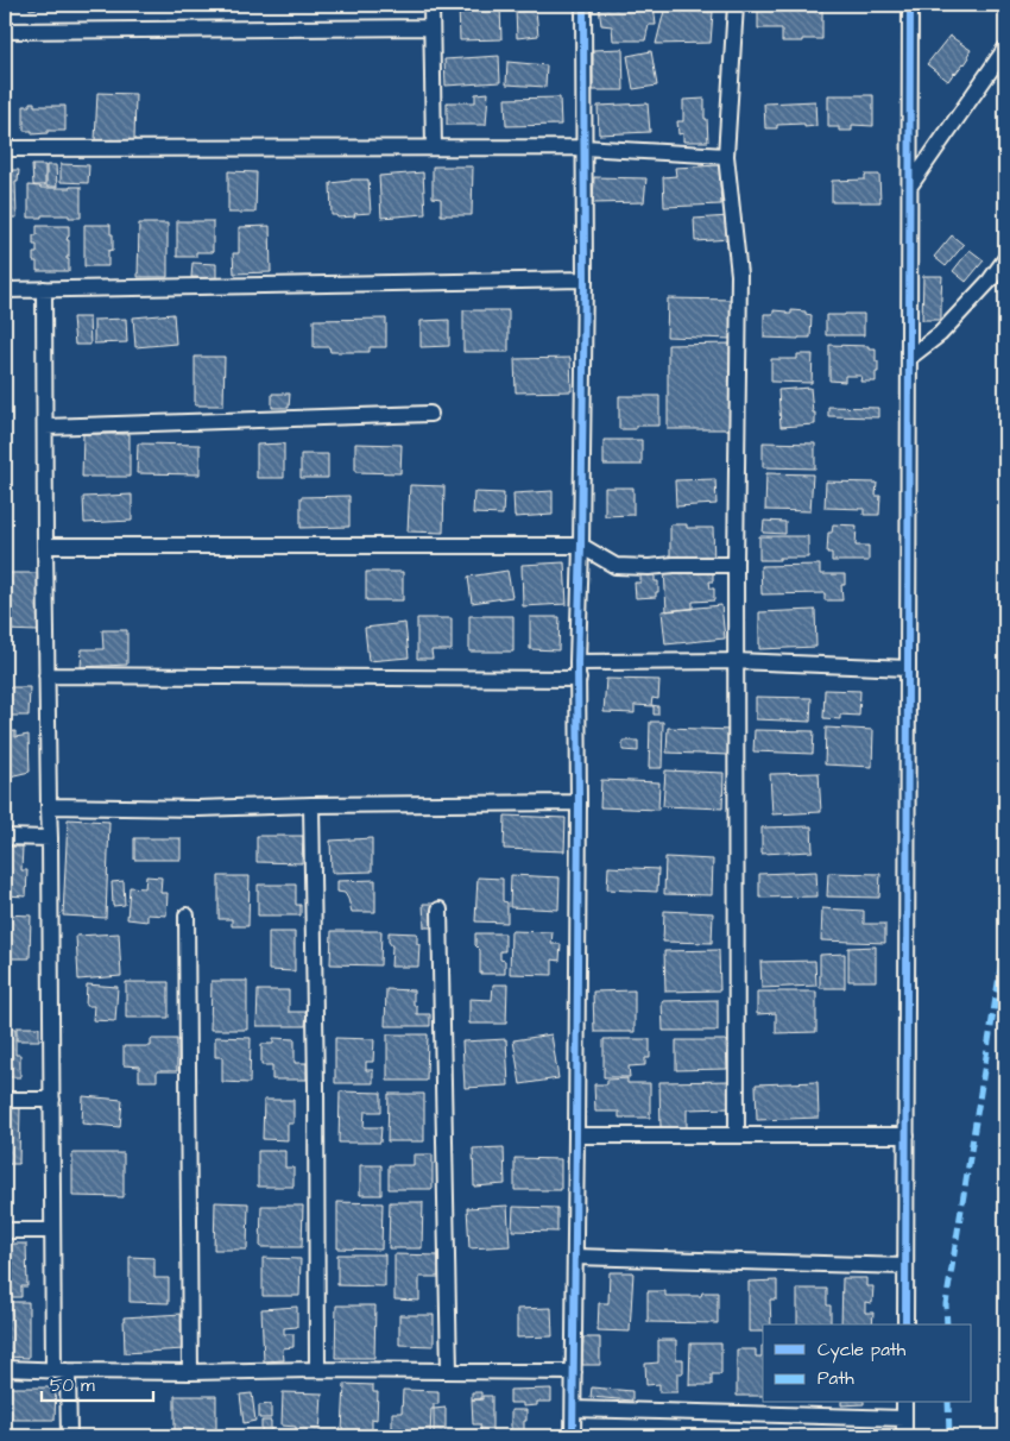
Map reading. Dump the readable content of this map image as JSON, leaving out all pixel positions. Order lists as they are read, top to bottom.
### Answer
{
  "legend": ["Cycle path", "Path"],
  "scale_bar": "50 m"
}
